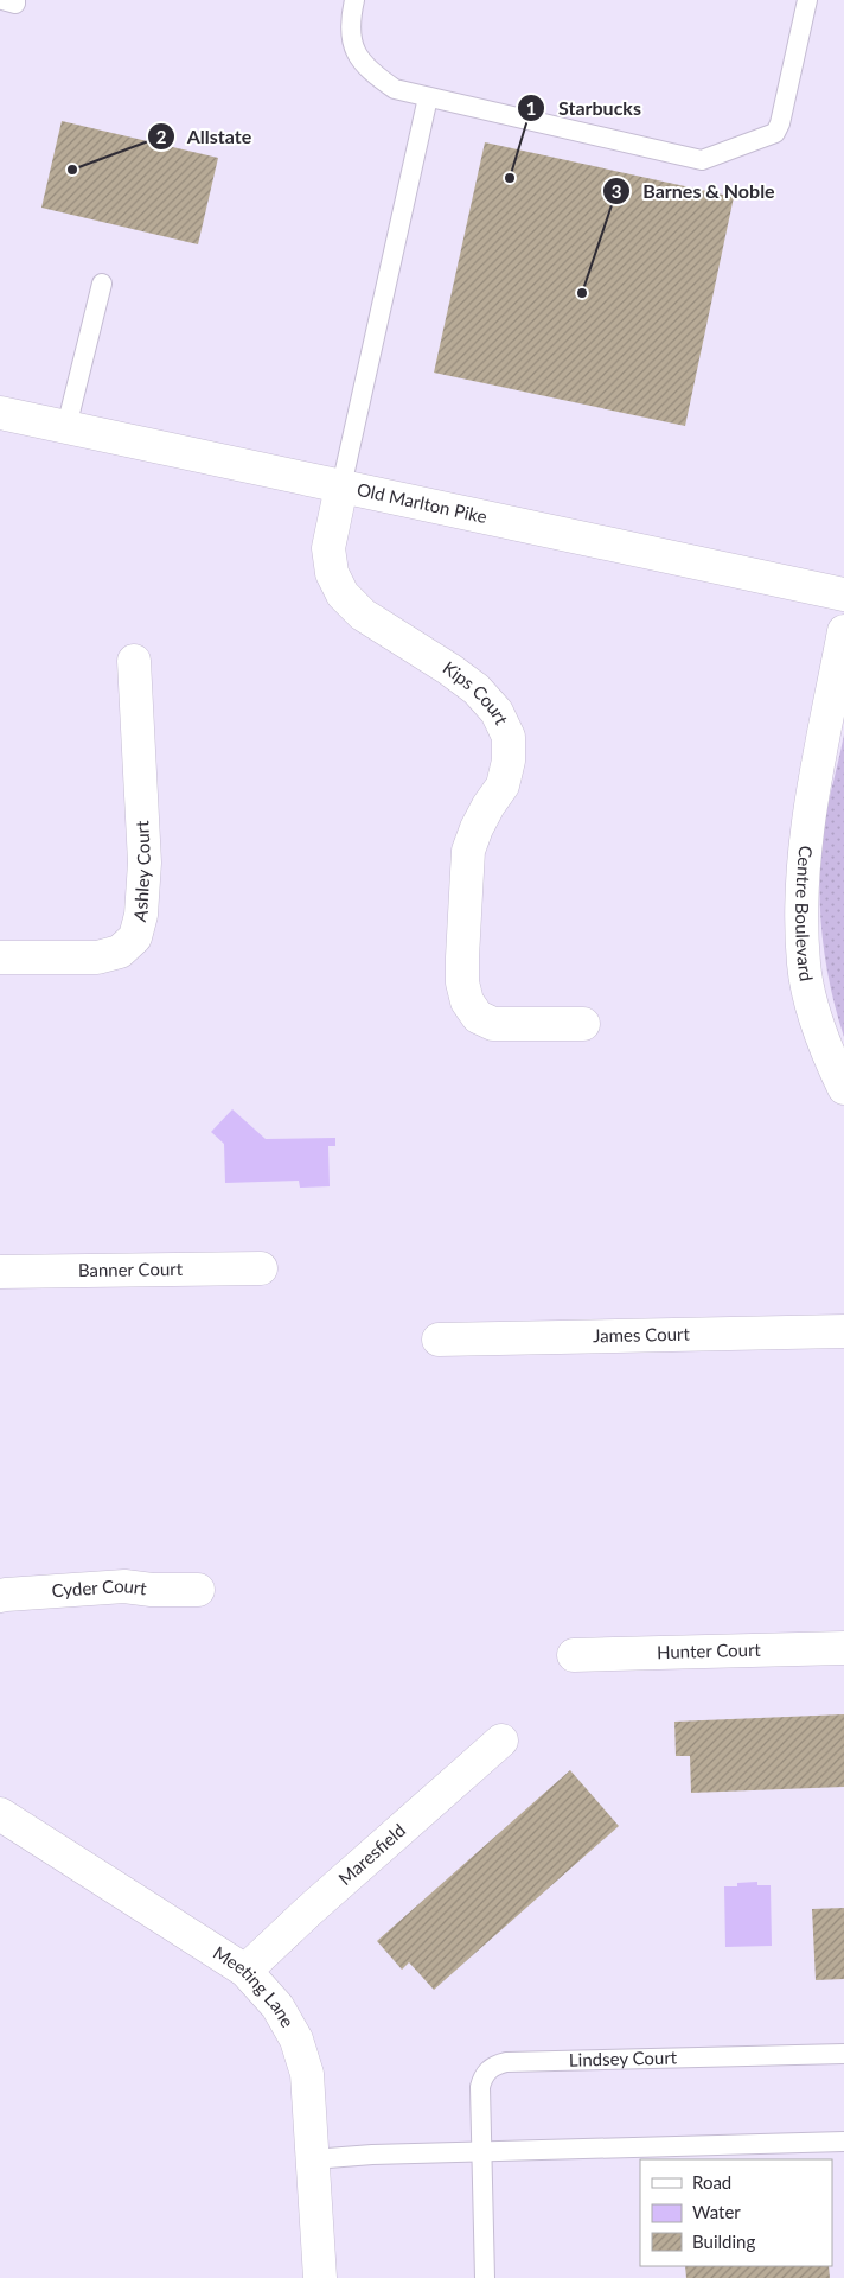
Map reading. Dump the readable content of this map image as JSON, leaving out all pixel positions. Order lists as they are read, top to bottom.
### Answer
{
  "streets": {
    "street": [
      "Old Marlton Pike",
      "Kips Court",
      "Ashley Court",
      "Centre Boulevard",
      "Banner Court",
      "James Court",
      "Cyder Court",
      "Hunter Court",
      "Maresfield",
      "Meeting Lane"
    ],
    "lane": ["Lindsey Court"]
  },
  "crossings": [
    ["Old Marlton Pike", "Kips Court"],
    ["Maresfield", "Meeting Lane"]
  ],
  "places": ["Allstate", "Starbucks", "Barnes & Noble"],
  "legend": ["Road", "Water", "Building"]
}
